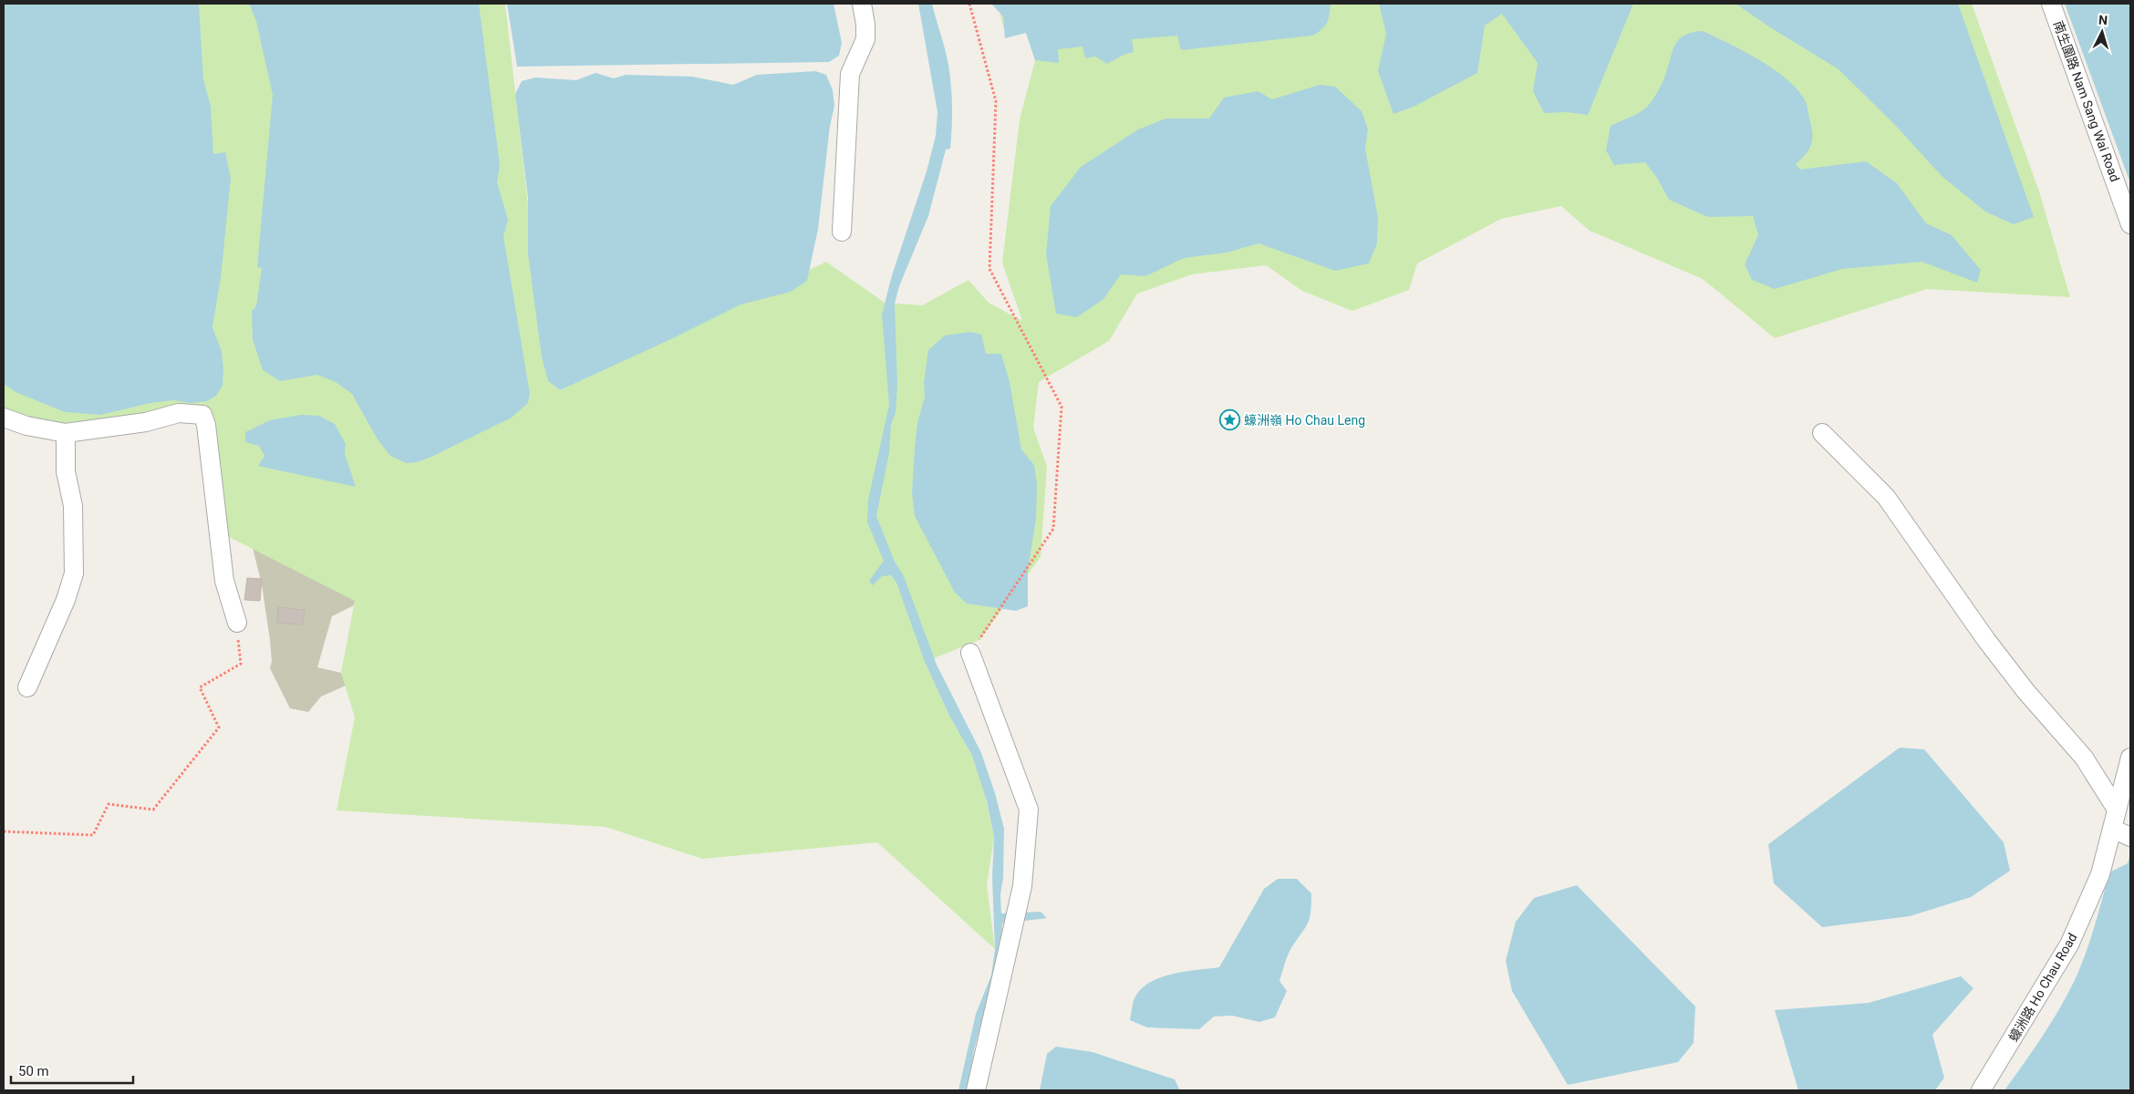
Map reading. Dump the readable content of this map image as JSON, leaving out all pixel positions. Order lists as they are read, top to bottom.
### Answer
{
  "streets": {
    "street": ["南生圍路 Nam Sang Wai Road", "蠔洲路 Ho Chau Road"]
  },
  "places": {
    "place": ["蠔洲嶺 Ho Chau Leng"]
  },
  "scale_bar": "50 m",
  "north": "top"
}
